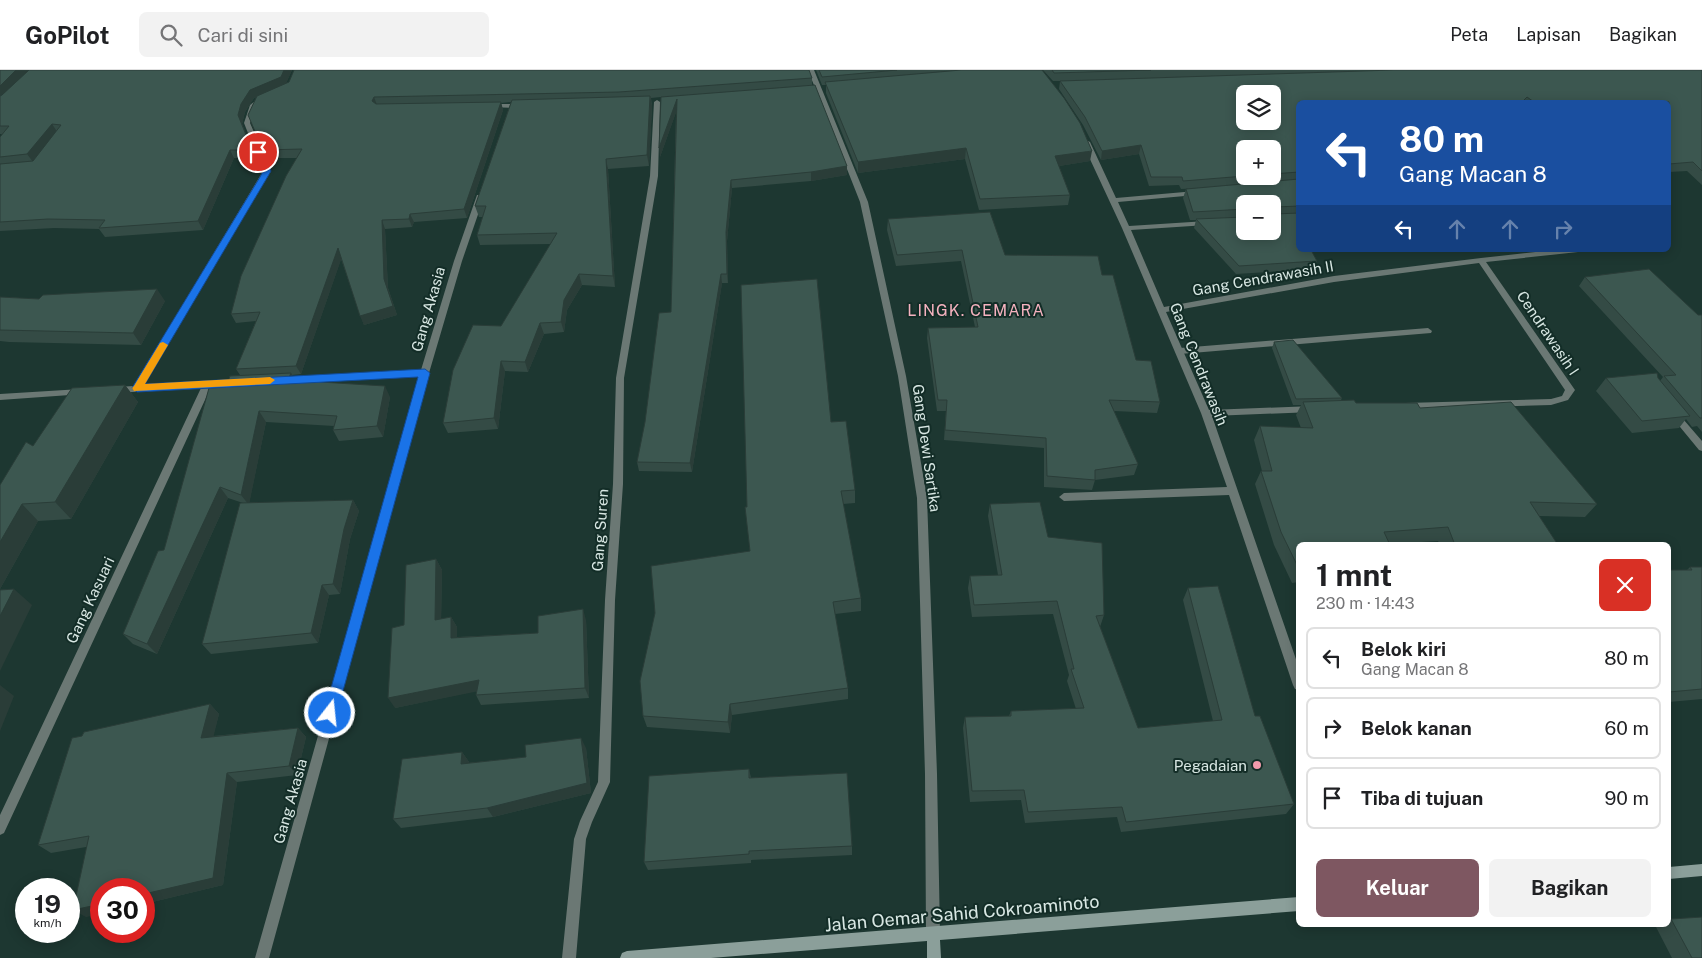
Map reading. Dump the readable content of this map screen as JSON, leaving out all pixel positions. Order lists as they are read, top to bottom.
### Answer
{
  "streets": {
    "street": [
      "Gang Cendrawasih II",
      "Gang Akasia",
      "Cendrawasih I",
      "Gang Cendrawasih",
      "Gang Dewi Sartika",
      "Gang Suren",
      "Gang Kasuari",
      "Jalan Oemar Sahid Cokroaminoto"
    ]
  },
  "crossings": [
    ["Gang Cendrawasih II", "Cendrawasih I"],
    ["Gang Cendrawasih II", "Gang Cendrawasih"],
    ["Gang Dewi Sartika", "Jalan Oemar Sahid Cokroaminoto"]
  ],
  "districts": ["LINGK. CEMARA"],
  "places": ["Pegadaian"],
  "page": {
    "header": "GoPilot",
    "search": "Cari di sini",
    "nav": ["Peta", "Lapisan", "Bagikan"],
    "map_buttons": ["+", "−"],
    "turn": ["80 m", "Gang Macan 8"],
    "heading": ["1 mnt", "230 m · 14:43"],
    "list": [
      {
        "name": "Belok kiri",
        "note": "Gang Macan 8",
        "value": "80 m"
      },
      {
        "name": "Belok kanan",
        "value": "60 m"
      },
      {
        "name": "Tiba di tujuan",
        "value": "90 m"
      }
    ],
    "buttons": ["Keluar", "Bagikan"],
    "speed": "19 km/h",
    "limit": "30"
  }
}
